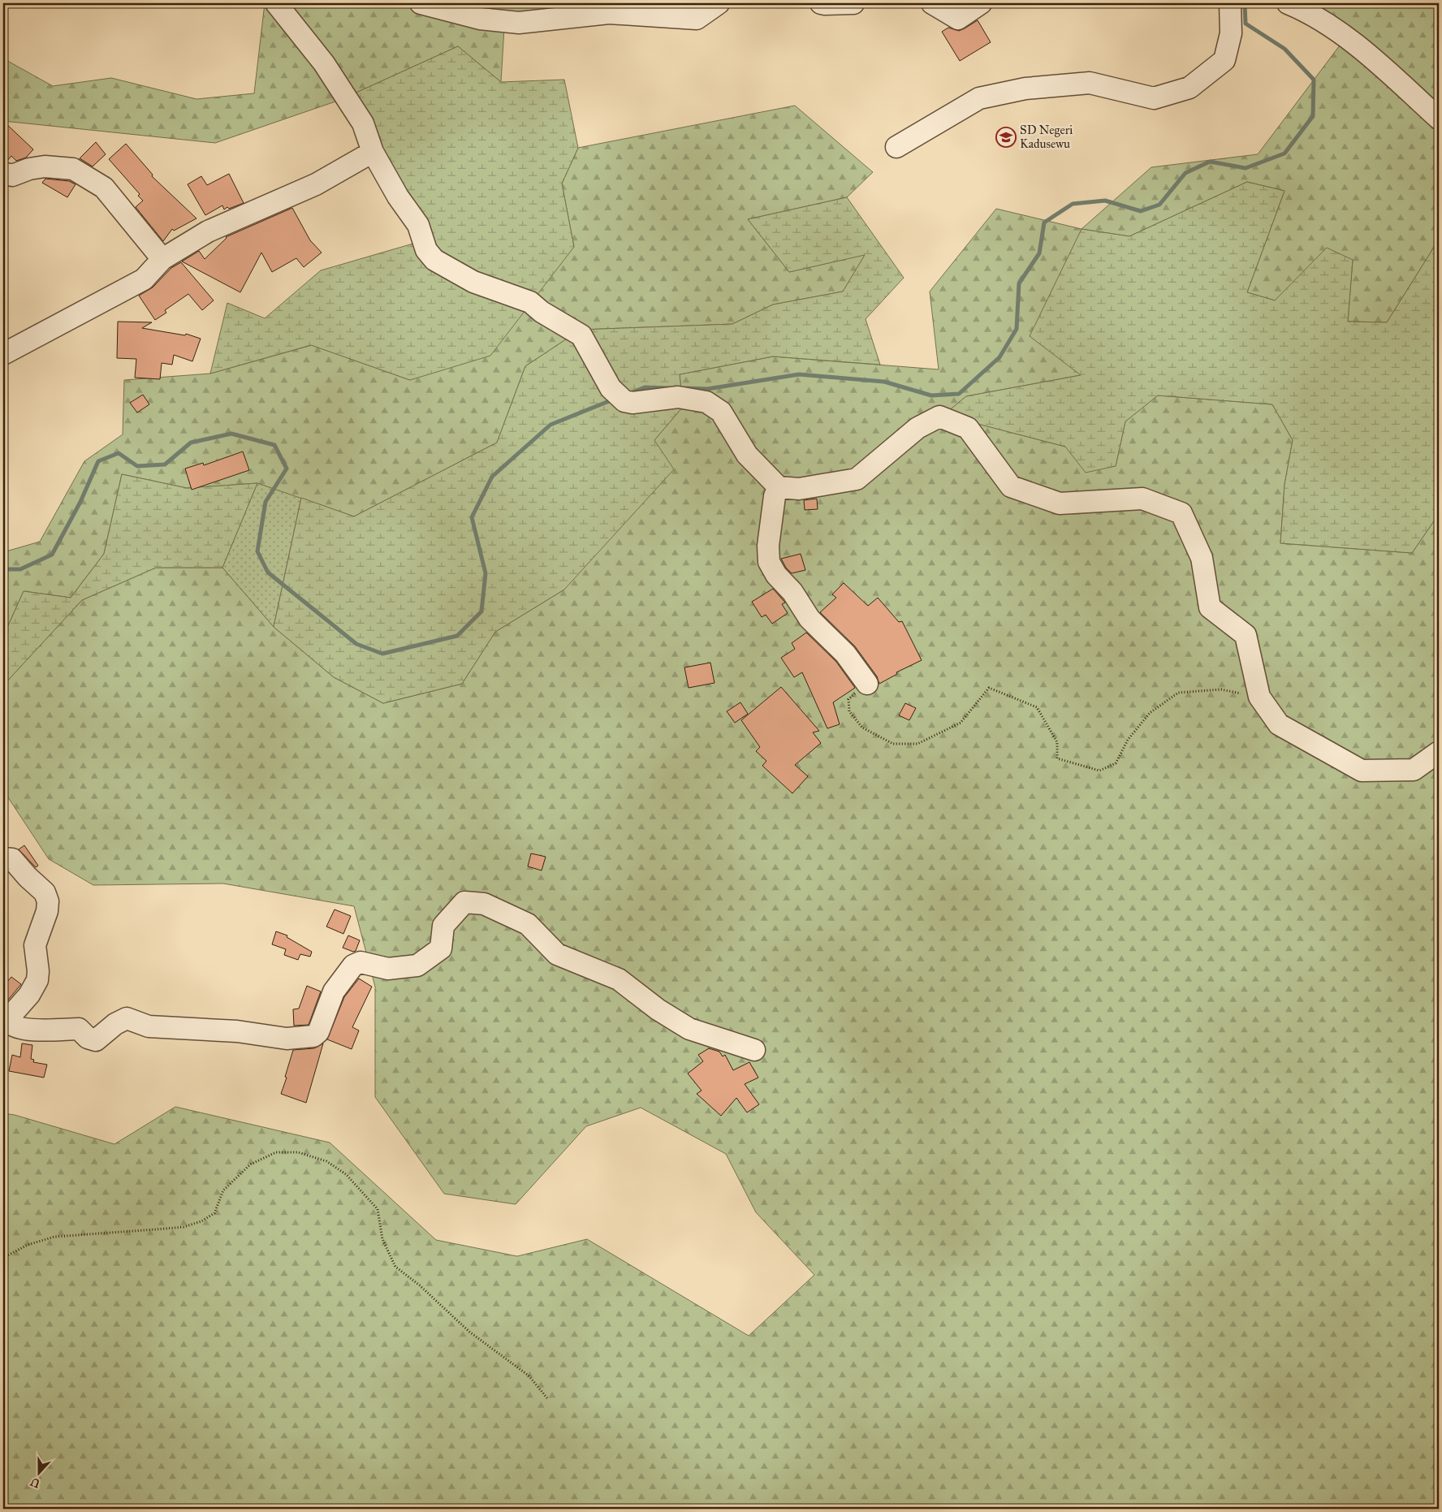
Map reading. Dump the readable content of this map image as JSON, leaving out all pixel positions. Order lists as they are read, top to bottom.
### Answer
{
  "places": {
    "school or university": ["SD Negeri Kadusewu"]
  },
  "north": "bottom"
}
